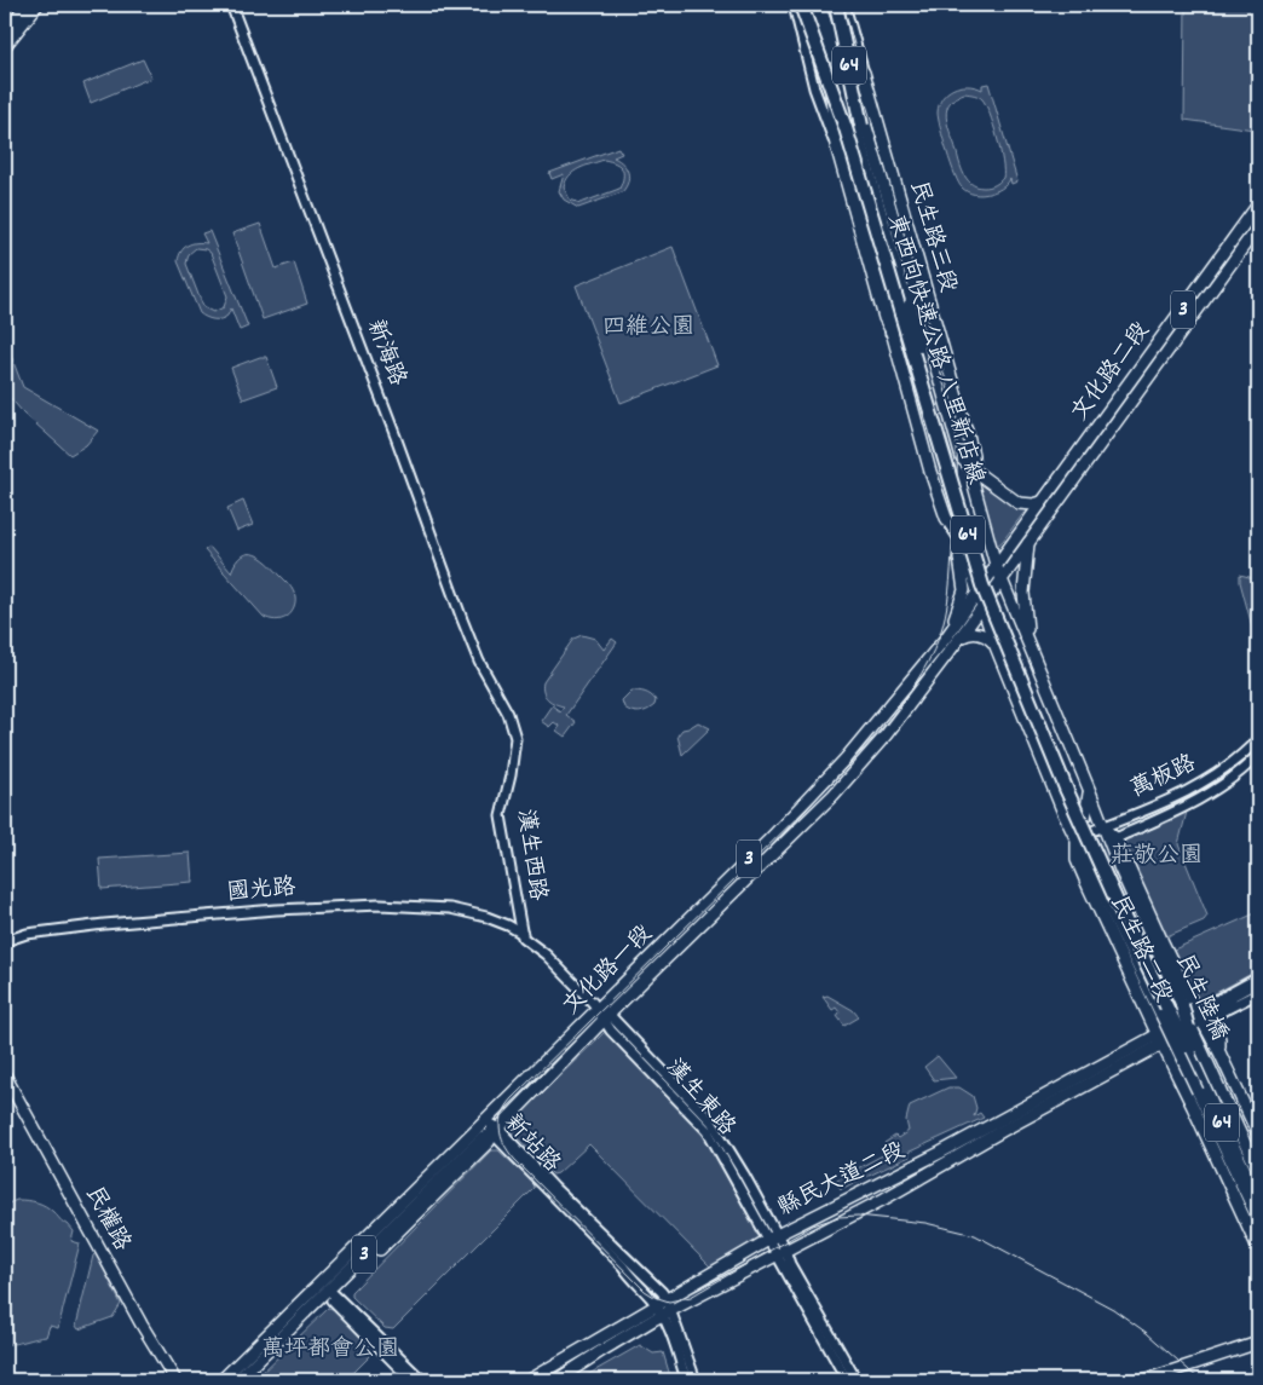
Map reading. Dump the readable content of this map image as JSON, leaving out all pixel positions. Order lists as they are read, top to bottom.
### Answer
{
  "streets": {
    "highway": ["64", "東西向快速公路 八里新店線"],
    "main road": [
      "民生路三段",
      "3",
      "文化路二段",
      "民生路二段",
      "文化路一段",
      "民生陸橋",
      "縣民大道二段",
      "民權路"
    ],
    "street": [
      "新海路",
      "萬板路",
      "漢生西路",
      "國光路",
      "漢生東路",
      "新站路"
    ]
  },
  "crossings": [
    ["民生路三段", "東西向快速公路 八里新店線"],
    ["民生路三段", "文化路二段"],
    ["民生路三段", "民生路二段"],
    ["民生路三段", "文化路一段"],
    ["3", "文化路一段"],
    ["3", "新站路"],
    ["新海路", "漢生西路"],
    ["文化路二段", "民生路二段"],
    ["文化路二段", "文化路一段"],
    ["萬板路", "民生路二段"],
    ["萬板路", "民生陸橋"],
    ["漢生西路", "國光路"],
    ["漢生西路", "文化路一段"],
    ["漢生西路", "漢生東路"],
    ["民生路二段", "文化路一段"],
    ["民生路二段", "民生陸橋"],
    ["民生路二段", "縣民大道二段"],
    ["文化路一段", "漢生東路"],
    ["文化路一段", "新站路"],
    ["漢生東路", "縣民大道二段"],
    ["新站路", "縣民大道二段"]
  ],
  "parks": ["四維公園", "莊敬公園", "萬坪都會公園"]
}
